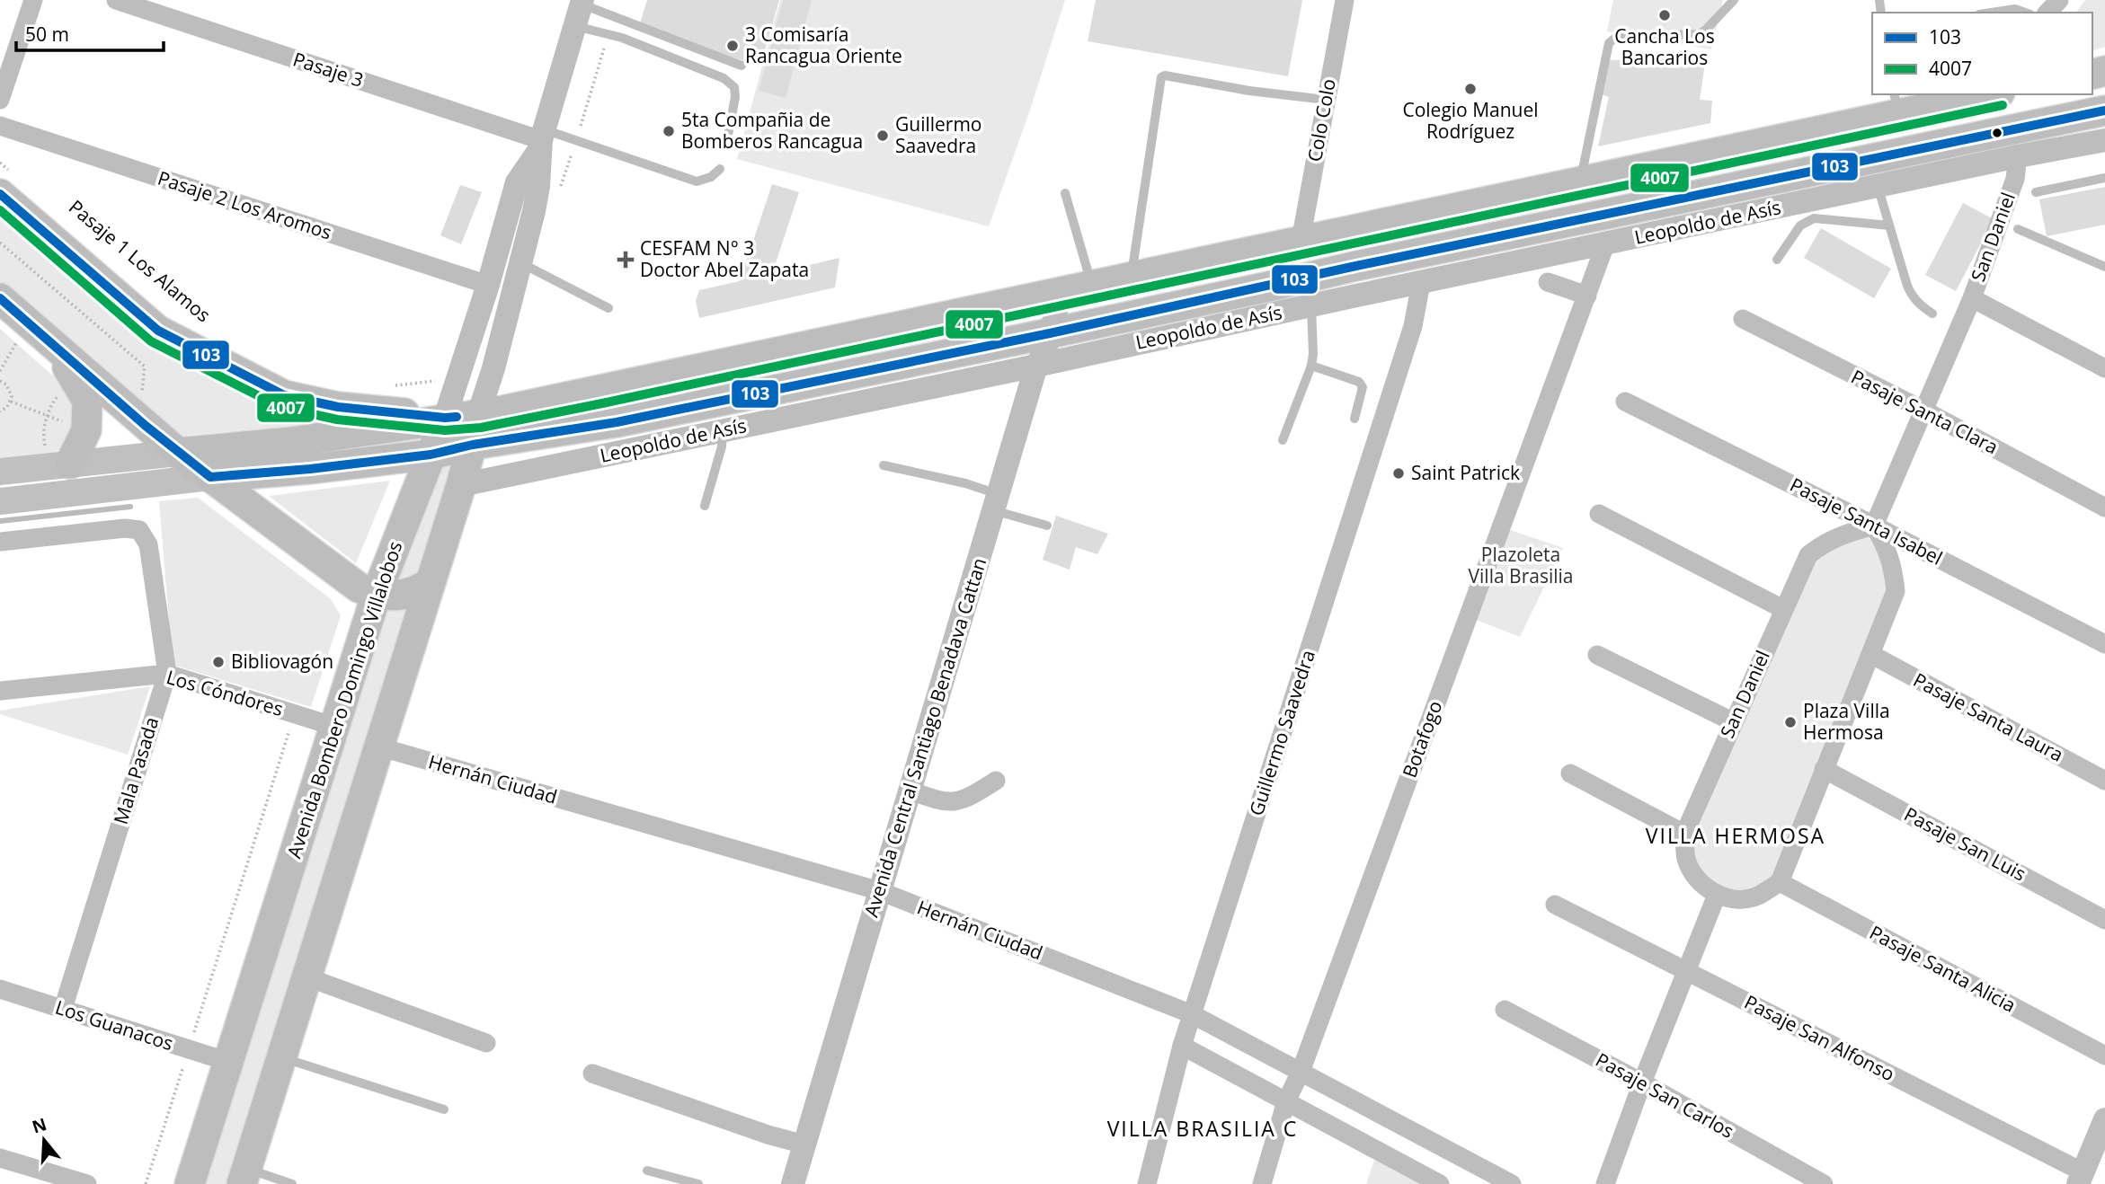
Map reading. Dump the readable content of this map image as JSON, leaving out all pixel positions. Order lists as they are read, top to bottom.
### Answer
{
  "streets": {
    "main road": ["Avenida Bombero Domingo Villalobos"],
    "street": [
      "Pasaje 3",
      "Colo Colo",
      "Pasaje 2 Los Aromos",
      "Leopoldo de Asís",
      "San Daniel",
      "Pasaje Santa Clara",
      "Pasaje Santa Isabel",
      "Los Cóndores",
      "Pasaje Santa Laura",
      "Guillermo Saavedra",
      "Avenida Central Santiago Benadava Cattan",
      "Botafogo",
      "Mala Pasada",
      "Hernán Ciudad",
      "Pasaje San Luis",
      "Pasaje Santa Alicia",
      "Los Guanacos",
      "Pasaje San Alfonso",
      "Pasaje San Carlos"
    ]
  },
  "crossings": [
    ["Pasaje 3", "Avenida Bombero Domingo Villalobos"],
    ["Pasaje 2 Los Aromos", "Avenida Bombero Domingo Villalobos"],
    ["Leopoldo de Asís", "San Daniel"],
    ["Leopoldo de Asís", "Avenida Bombero Domingo Villalobos"],
    ["Leopoldo de Asís", "Guillermo Saavedra"],
    ["Leopoldo de Asís", "Avenida Central Santiago Benadava Cattan"],
    ["Leopoldo de Asís", "Botafogo"],
    ["San Daniel", "Pasaje Santa Clara"],
    ["San Daniel", "Pasaje Santa Isabel"],
    ["Los Cóndores", "Avenida Bombero Domingo Villalobos"],
    ["Los Cóndores", "Mala Pasada"],
    ["Avenida Bombero Domingo Villalobos", "Hernán Ciudad"],
    ["Avenida Bombero Domingo Villalobos", "Los Guanacos"],
    ["Guillermo Saavedra", "Hernán Ciudad"],
    ["Avenida Central Santiago Benadava Cattan", "Hernán Ciudad"],
    ["Botafogo", "Hernán Ciudad"],
    ["Mala Pasada", "Los Guanacos"]
  ],
  "districts": ["VILLA HERMOSA", "VILLA BRASILIA C"],
  "parks": ["Plazoleta Villa Brasilia"],
  "places": {
    "other": [
      "Cancha Los Bancarios",
      "3 Comisaría Rancagua Oriente",
      "Colegio Manuel Rodríguez",
      "5ta Compañia de Bomberos Rancagua",
      "Guillermo Saavedra",
      "Saint Patrick",
      "Bibliovagón",
      "Plaza Villa Hermosa"
    ],
    "health": ["CESFAM N° 3 Doctor Abel Zapata"]
  },
  "lines": ["transit line 4007", "transit line 103"],
  "legend": ["103", "4007"],
  "scale_bar": "50 m",
  "north": "top"
}
